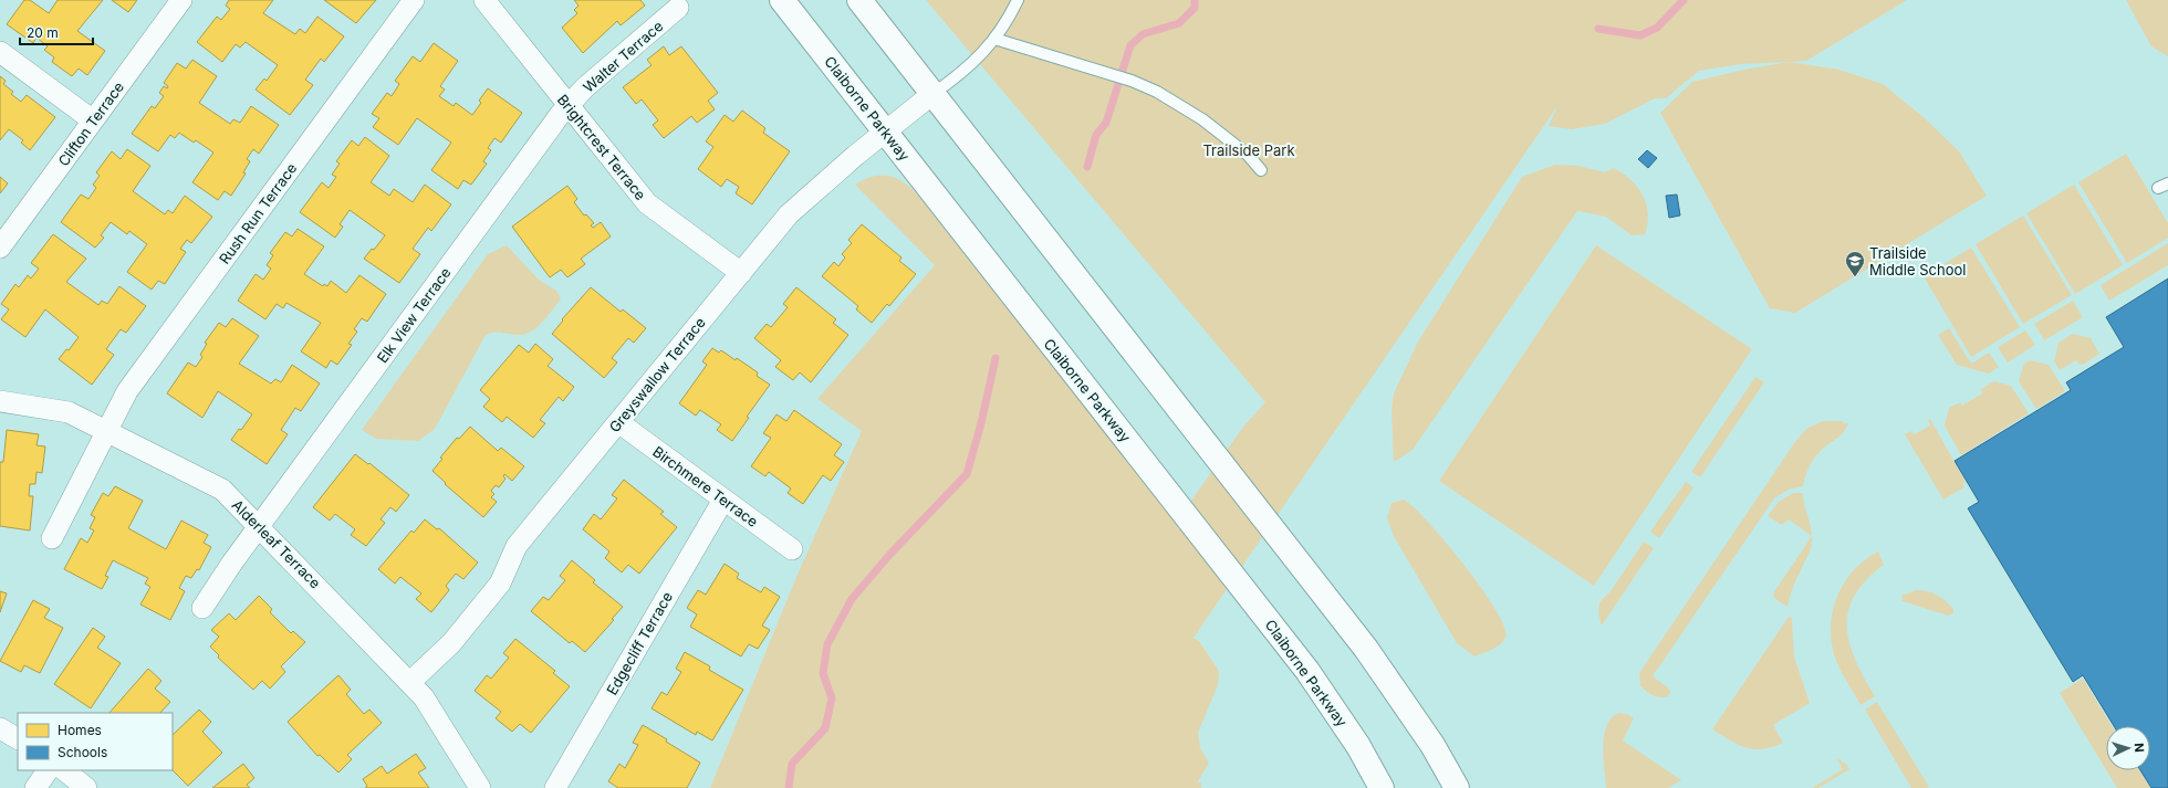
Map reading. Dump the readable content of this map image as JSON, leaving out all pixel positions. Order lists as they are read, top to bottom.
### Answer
{
  "streets": {
    "main road": ["Claiborne Parkway"],
    "street": [
      "Walter Terrace",
      "Clifton Terrace",
      "Brightcrest Terrace",
      "Rush Run Terrace",
      "Elk View Terrace",
      "Greyswallow Terrace",
      "Birchmere Terrace",
      "Alderleaf Terrace",
      "Edgecliff Terrace"
    ]
  },
  "crossings": [
    ["Walter Terrace", "Brightcrest Terrace"],
    ["Walter Terrace", "Elk View Terrace"],
    ["Claiborne Parkway", "Greyswallow Terrace"],
    ["Brightcrest Terrace", "Elk View Terrace"],
    ["Brightcrest Terrace", "Greyswallow Terrace"],
    ["Rush Run Terrace", "Alderleaf Terrace"],
    ["Elk View Terrace", "Alderleaf Terrace"],
    ["Greyswallow Terrace", "Birchmere Terrace"],
    ["Greyswallow Terrace", "Alderleaf Terrace"],
    ["Birchmere Terrace", "Edgecliff Terrace"]
  ],
  "parks": ["Trailside Park"],
  "places": {
    "school or university": ["Trailside Middle School"]
  },
  "legend": ["Homes", "Schools"],
  "scale_bar": "20 m",
  "north": "right"
}
